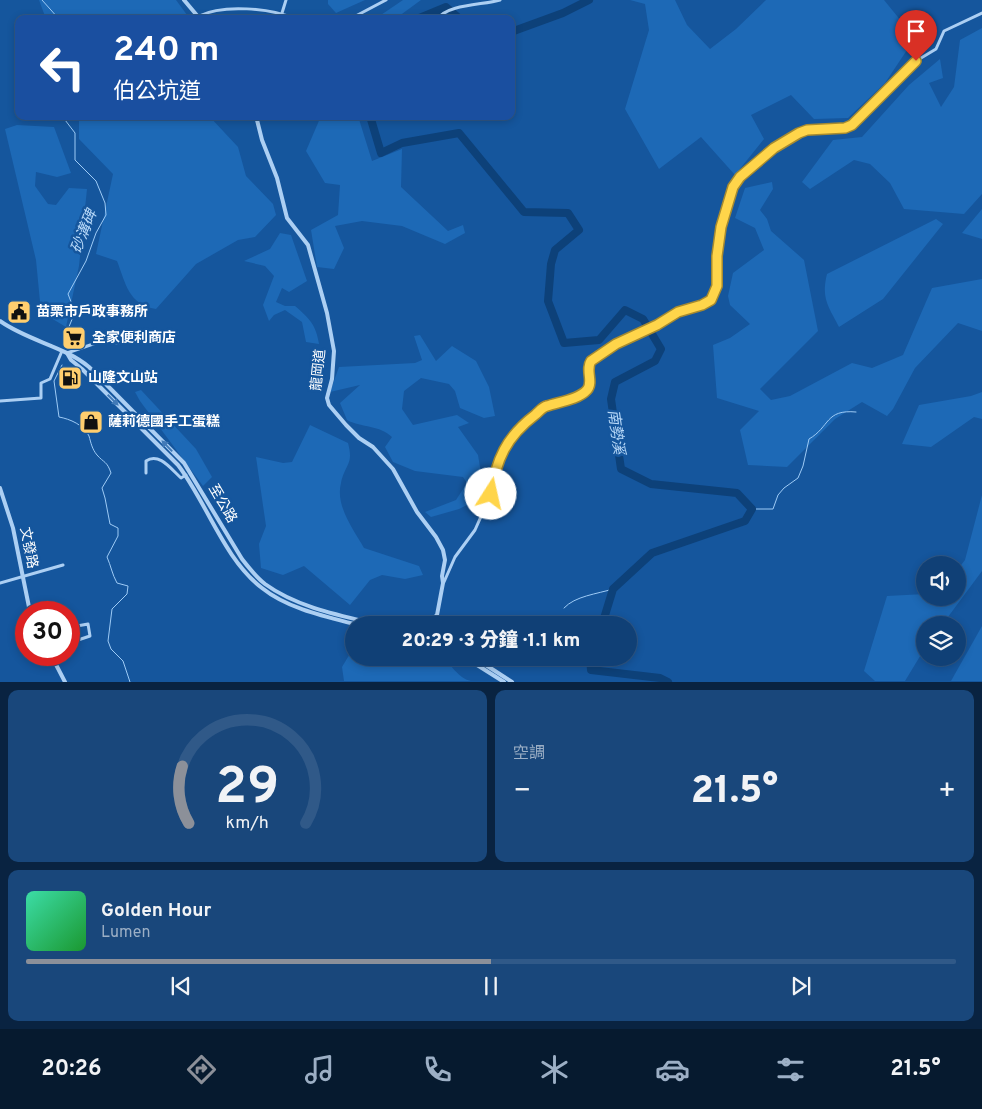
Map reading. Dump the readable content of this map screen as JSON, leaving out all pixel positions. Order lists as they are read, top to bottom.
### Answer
{
  "streets": {
    "street": ["龍岡道", "至公路", "文發路"]
  },
  "water": ["砂溝碑", "南勢溪"],
  "places": {
    "public building": ["苗栗市戶政事務所"],
    "supermarket": ["全家便利商店"],
    "fuel station": ["山隆文山站"],
    "shop": ["薩莉德國手工蛋糕"]
  },
  "page": {
    "turn": ["240 m", "伯公坑道"],
    "limit": "30",
    "trip": "20:29 · 3 分鐘 · 1.1 km",
    "tile": "空調",
    "heat": ["−", "21.5°", "+"],
    "song": ["Golden Hour", "Lumen"],
    "tabs": ["20:26", "21.5°"],
    "gauge": ["29", "km/h"]
  }
}
